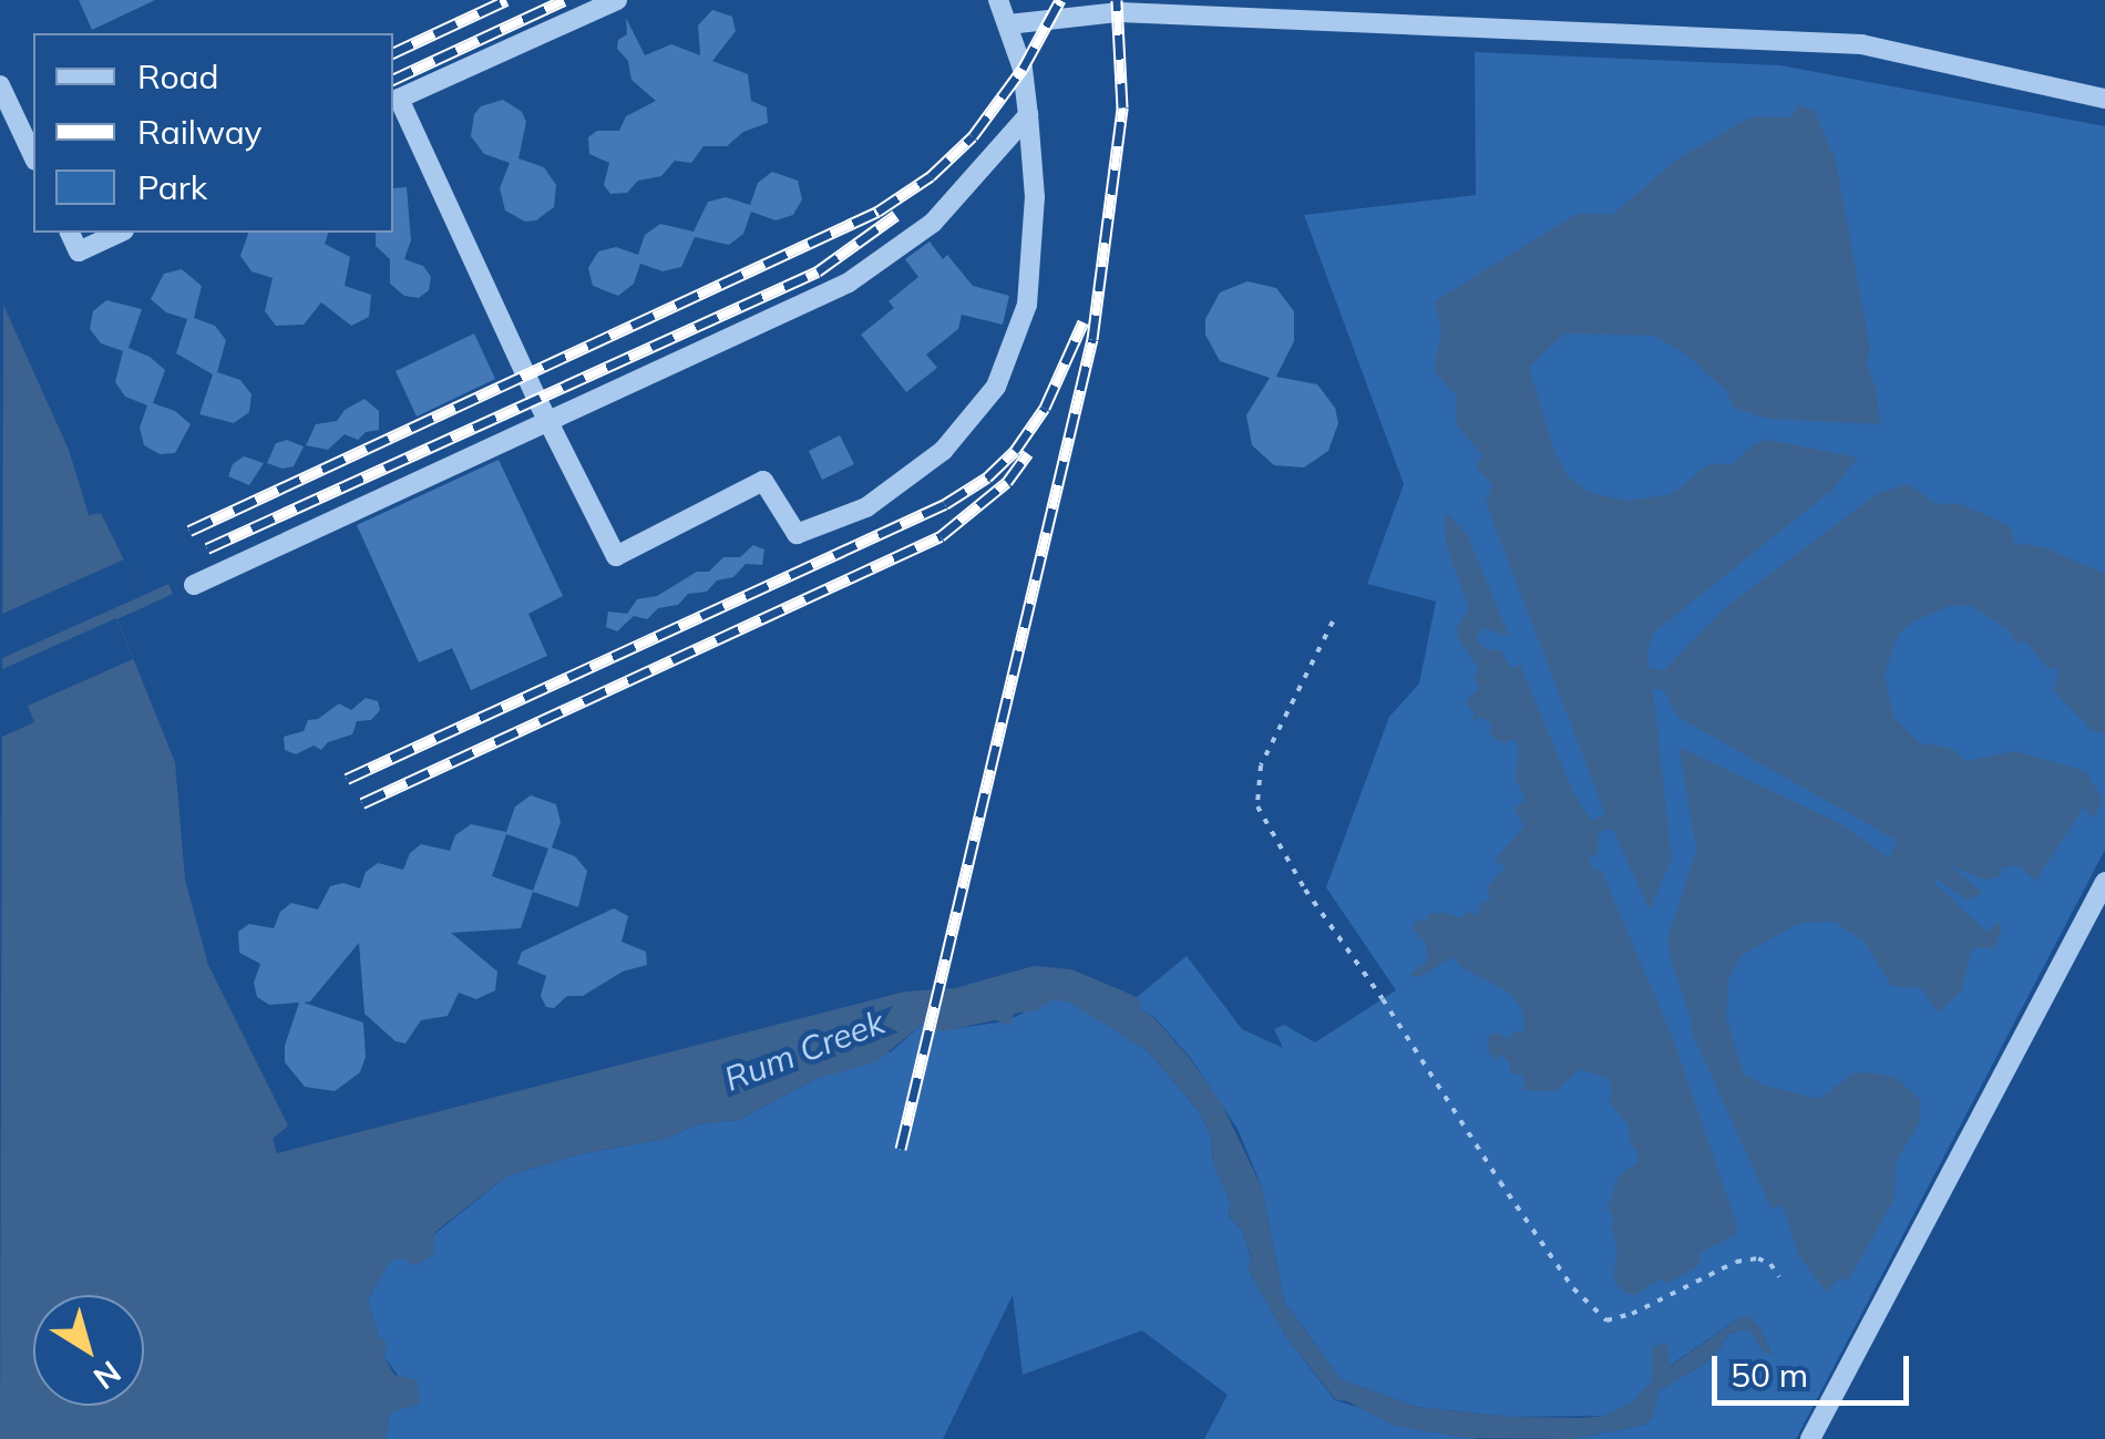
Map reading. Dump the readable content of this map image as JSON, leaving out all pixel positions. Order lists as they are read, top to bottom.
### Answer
{
  "water": ["Rum Creek"],
  "legend": ["Road", "Railway", "Park"],
  "scale_bar": "50 m",
  "north": "bottom right"
}
